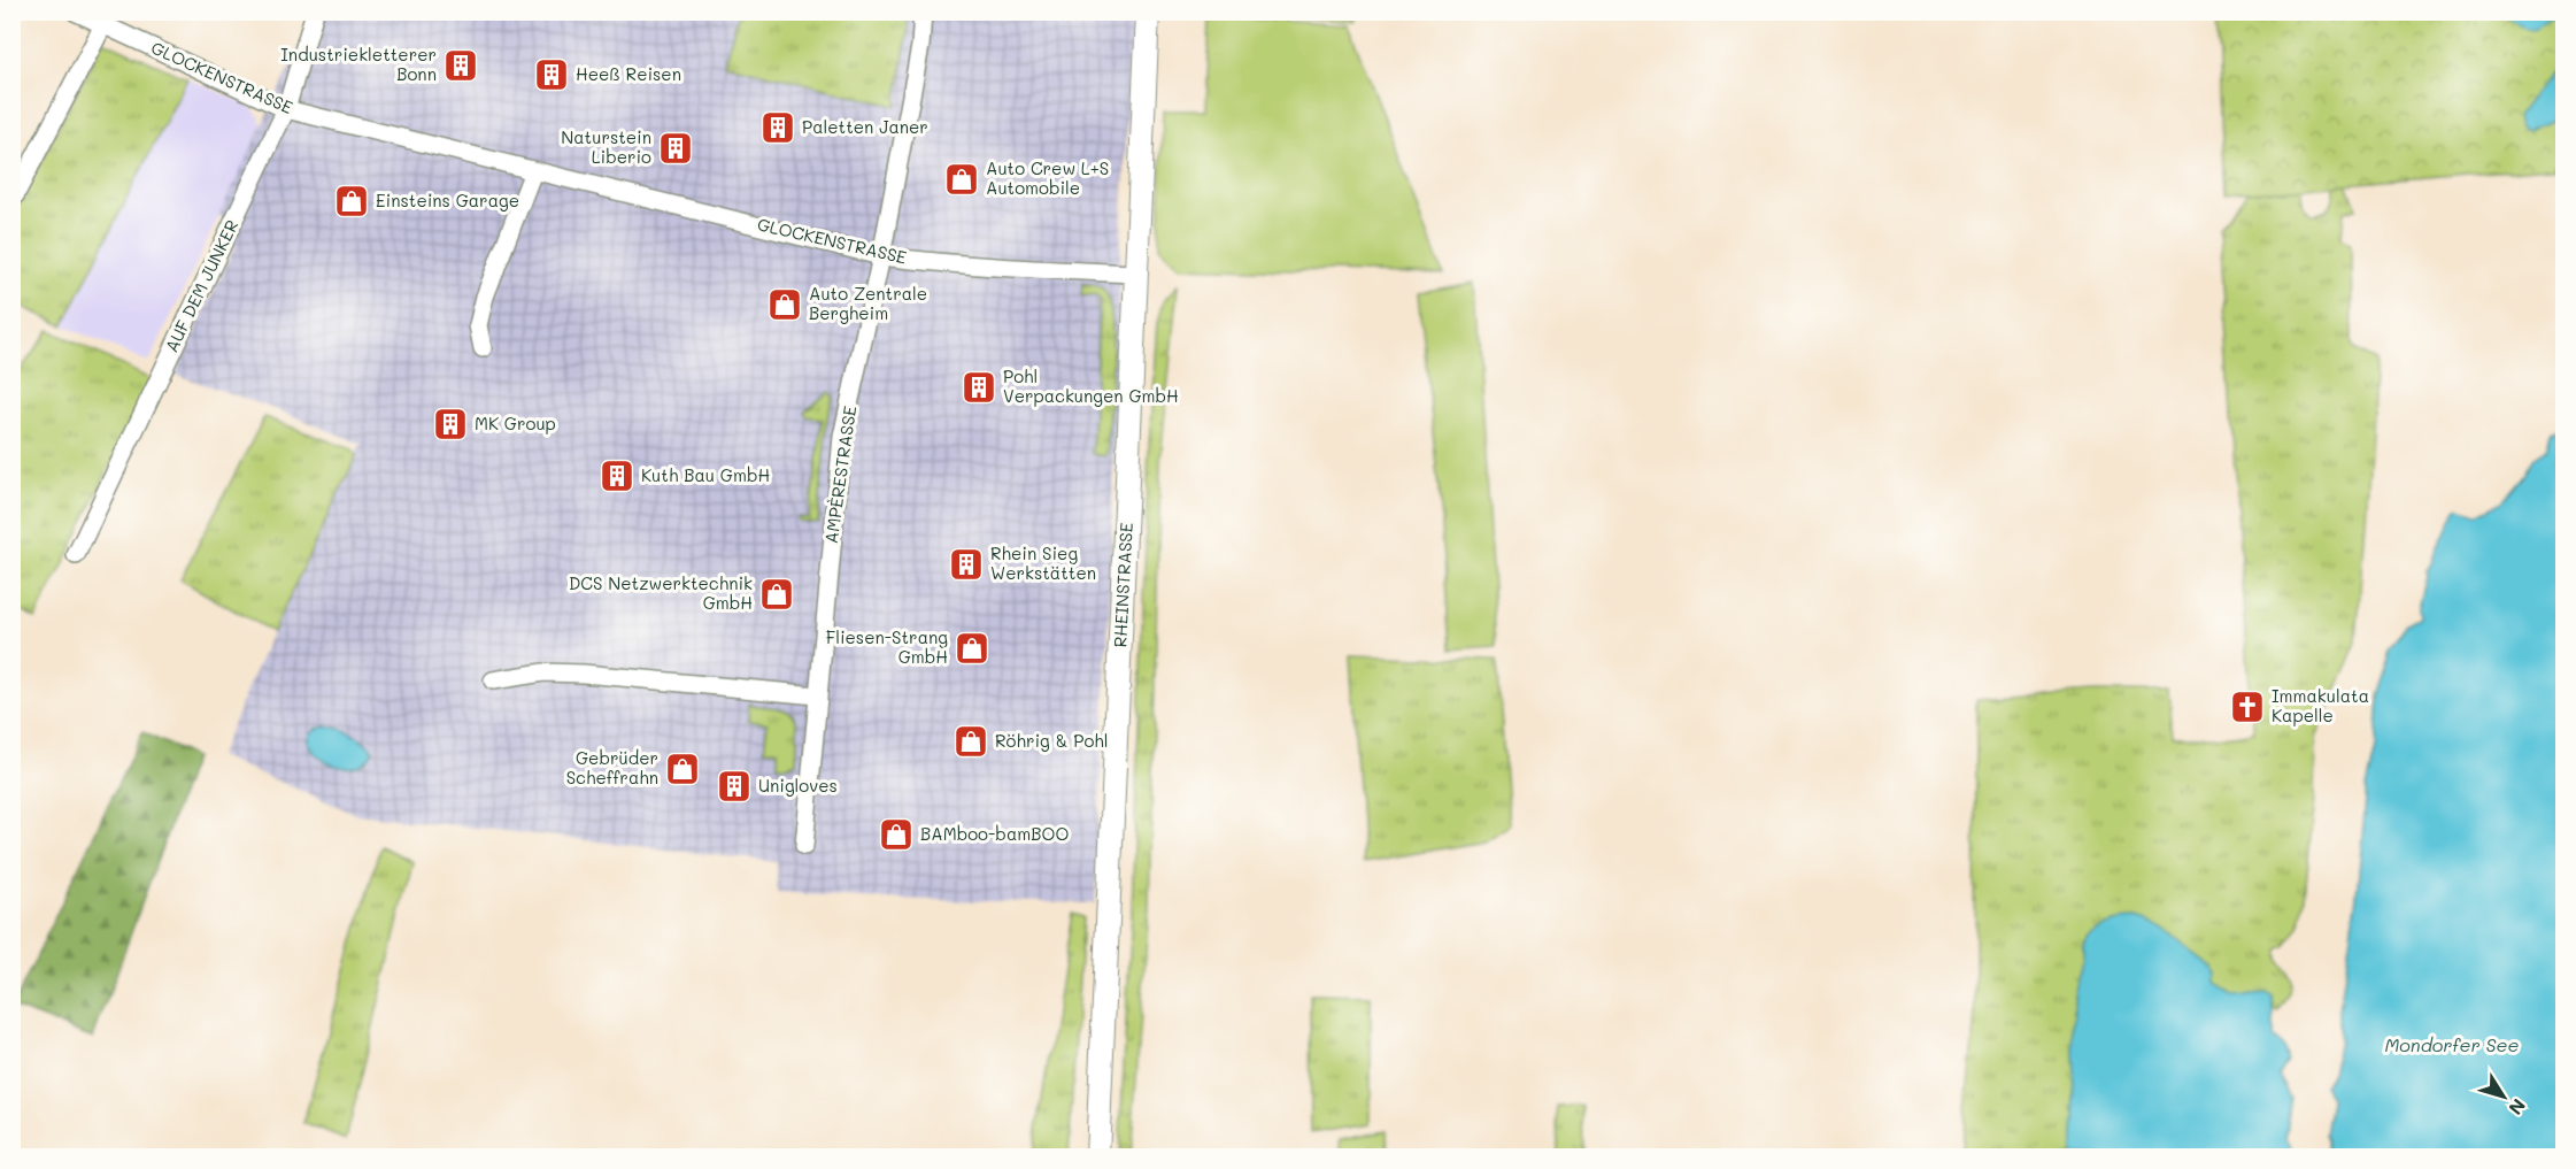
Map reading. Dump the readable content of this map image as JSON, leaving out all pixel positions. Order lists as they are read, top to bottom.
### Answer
{
  "streets": {
    "main road": ["RHEINSTRASSE"],
    "street": ["GLOCKENSTRASSE", "AUF DEM JUNKER", "AMPÈRESTRASSE"]
  },
  "crossings": [
    ["GLOCKENSTRASSE", "AUF DEM JUNKER"],
    ["GLOCKENSTRASSE", "AMPÈRESTRASSE"],
    ["GLOCKENSTRASSE", "RHEINSTRASSE"]
  ],
  "water": ["Mondorfer See"],
  "places": {
    "building": [
      "Industriekletterer Bonn",
      "Heeß Reisen",
      "Paletten Janer",
      "Naturstein Liberio",
      "Pohl Verpackungen GmbH",
      "MK Group",
      "Kuth Bau GmbH",
      "Rhein Sieg Werkstätten",
      "Unigloves"
    ],
    "shop": [
      "Auto Crew L+S Automobile",
      "Einsteins Garage",
      "Auto Zentrale Bergheim",
      "DCS Netzwerktechnik GmbH",
      "Fliesen-Strang GmbH",
      "Röhrig & Pohl",
      "Gebrüder Scheffrahn",
      "BAMboo-bamBOO"
    ],
    "church": ["Immakulata Kapelle"]
  },
  "north": "bottom right"
}
